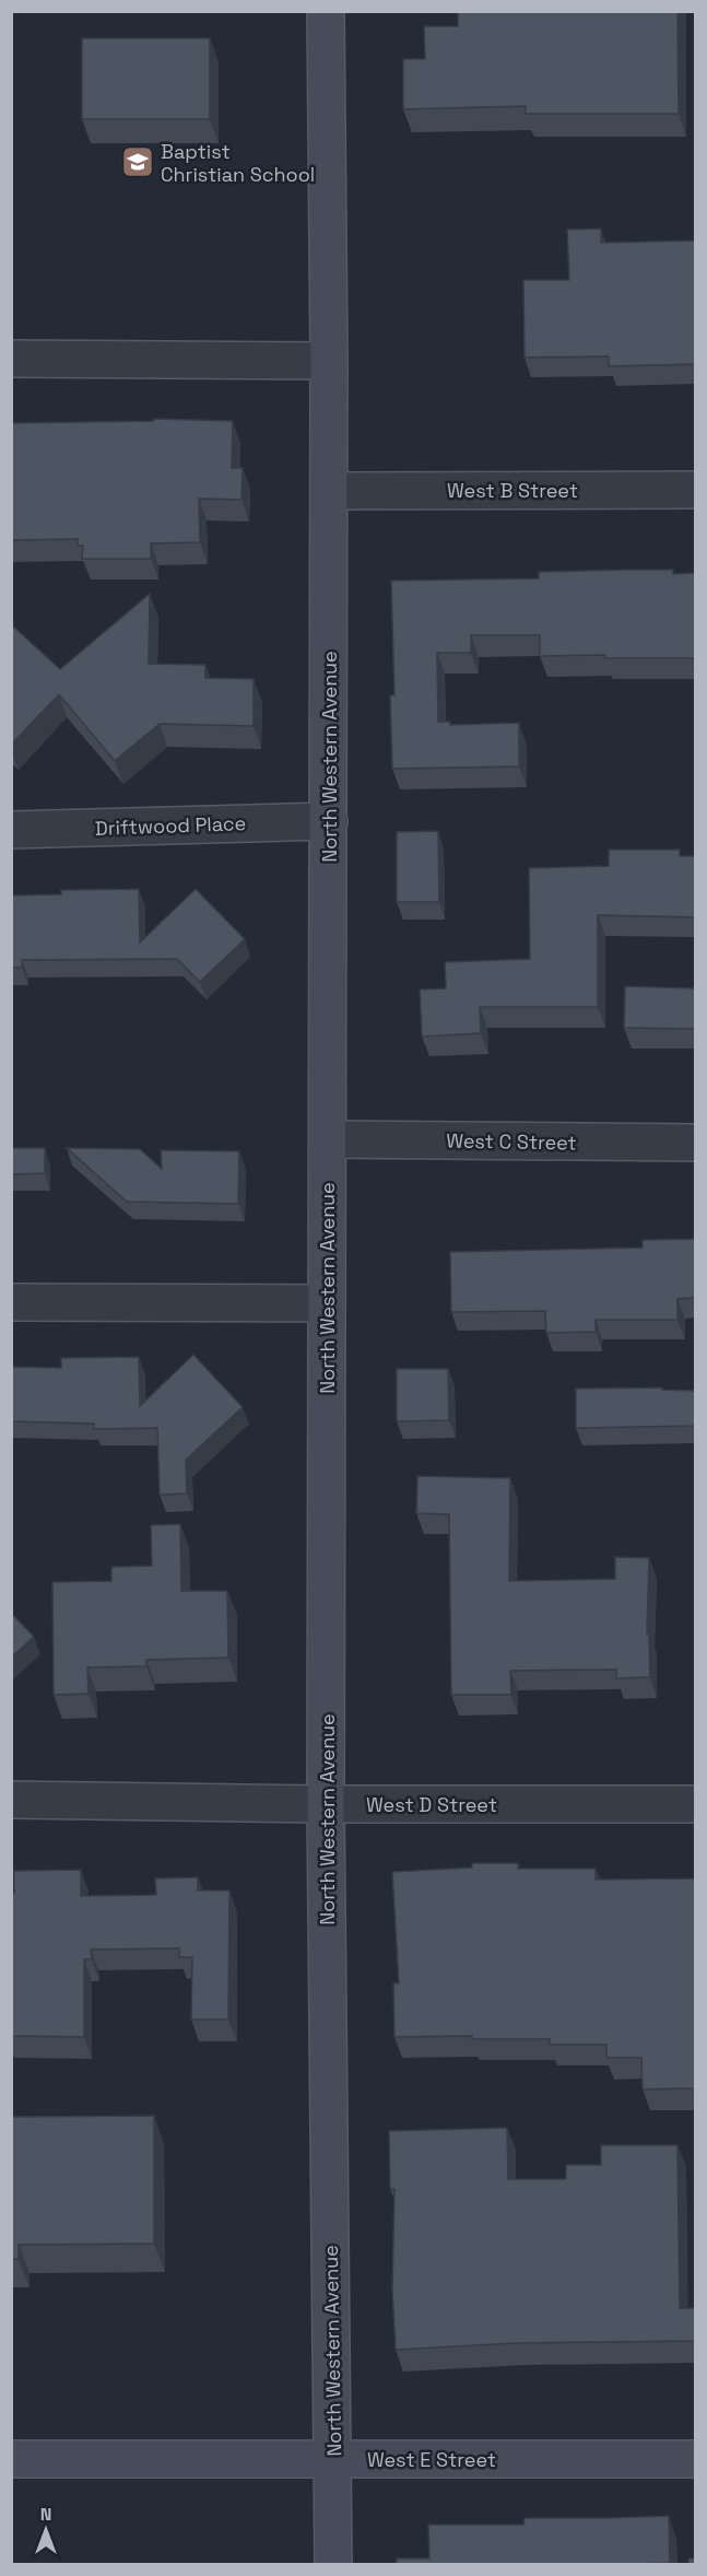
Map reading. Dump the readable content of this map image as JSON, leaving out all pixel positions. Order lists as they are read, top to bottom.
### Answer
{
  "streets": {
    "main road": ["North Western Avenue", "West E Street"],
    "street": [
      "West B Street",
      "Driftwood Place",
      "West C Street",
      "West D Street"
    ]
  },
  "crossings": [
    ["West B Street", "North Western Avenue"],
    ["North Western Avenue", "Driftwood Place"],
    ["North Western Avenue", "West C Street"],
    ["North Western Avenue", "West D Street"],
    ["North Western Avenue", "West E Street"]
  ],
  "places": {
    "school or university": ["Baptist Christian School"]
  },
  "north": "top"
}
